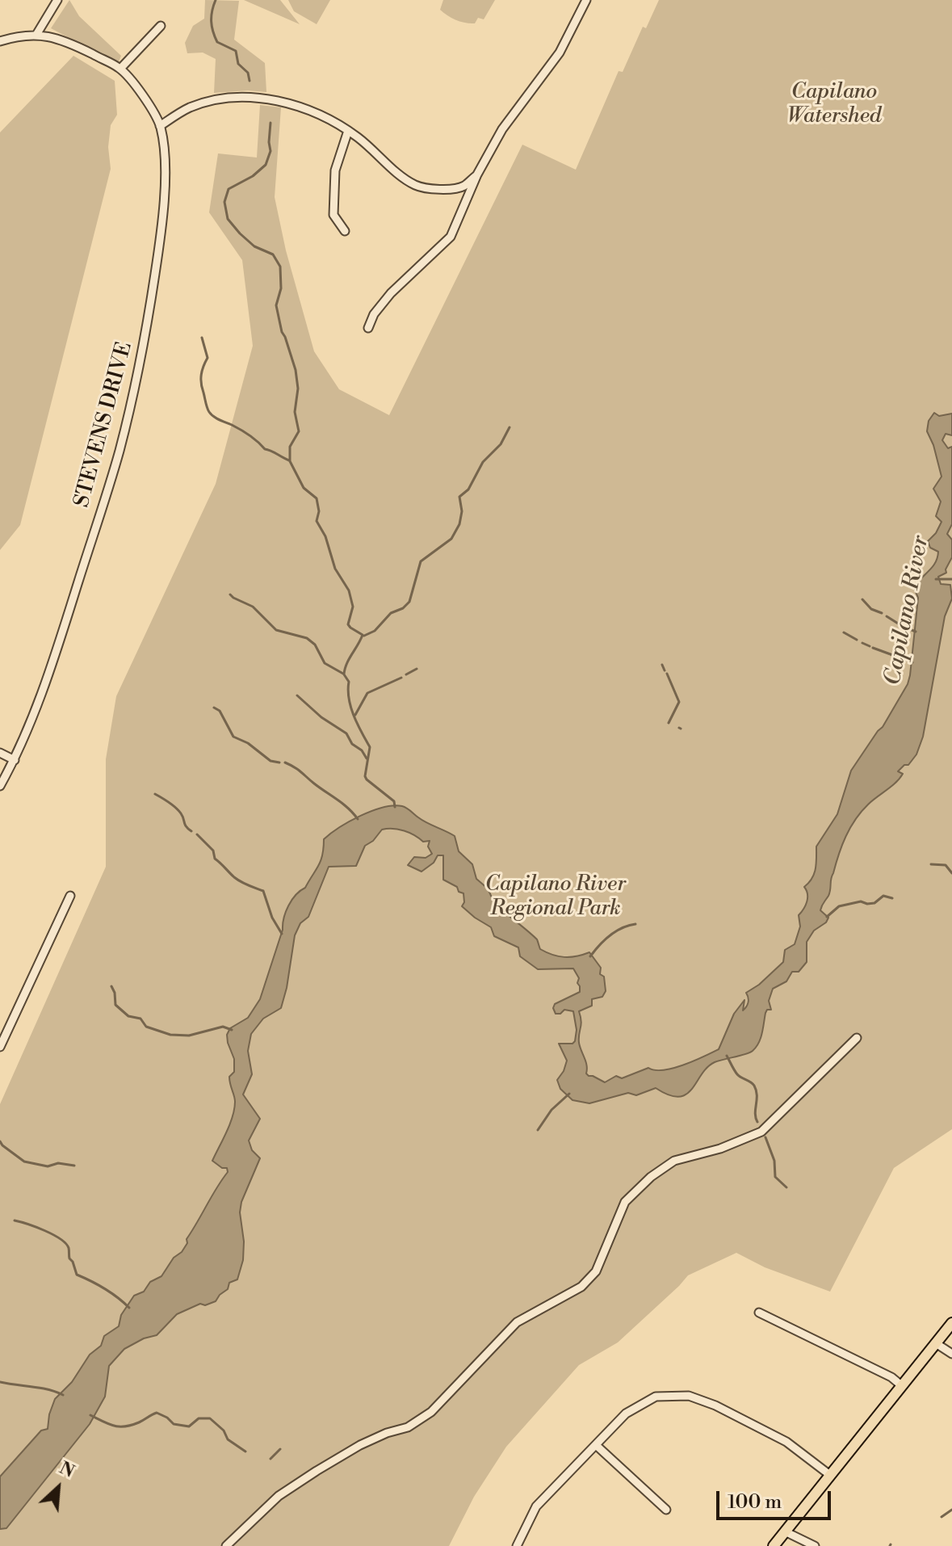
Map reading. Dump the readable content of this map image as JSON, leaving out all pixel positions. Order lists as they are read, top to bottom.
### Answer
{
  "streets": {
    "street": ["STEVENS DRIVE"]
  },
  "water": ["Capilano River"],
  "parks": ["Capilano Watershed", "Capilano River Regional Park"],
  "scale_bar": "100 m",
  "north": "top right"
}
